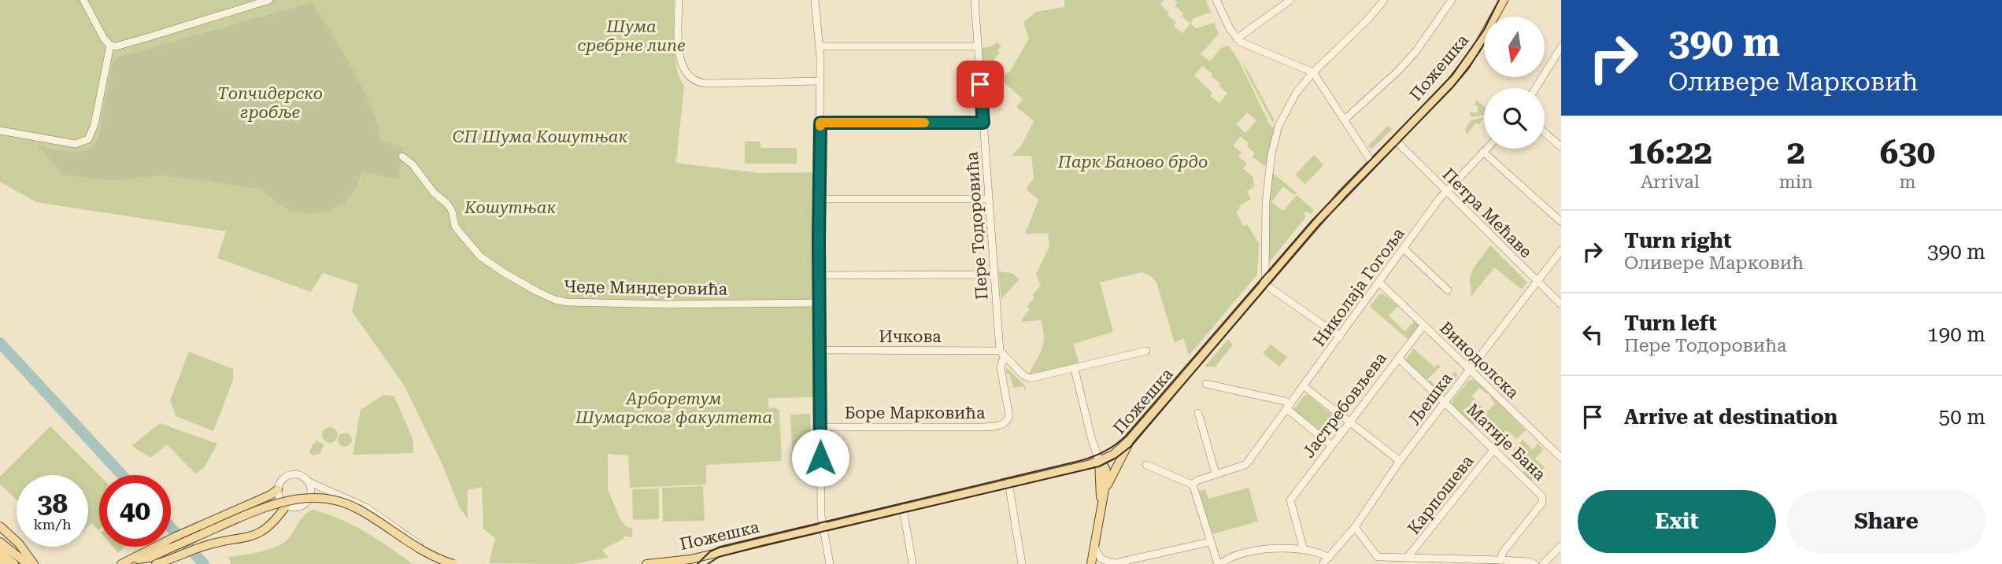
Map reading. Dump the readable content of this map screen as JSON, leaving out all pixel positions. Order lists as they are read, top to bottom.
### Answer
{
  "streets": {
    "main road": ["Пожешка"],
    "street": [
      "Петра Мећаве",
      "Пере Тодоровића",
      "Николаја Гогоља",
      "Чеде Миндеровића",
      "Ичкова",
      "Винодолска",
      "Љешка",
      "Јастребовљева",
      "Боре Марковића",
      "Матије Бана",
      "Карпошева"
    ]
  },
  "crossings": [
    ["Пожешка", "Петра Мећаве"],
    ["Петра Мећаве", "Николаја Гогоља"],
    ["Петра Мећаве", "Љешка"],
    ["Пере Тодоровића", "Ичкова"],
    ["Пере Тодоровића", "Боре Марковића"],
    ["Николаја Гогоља", "Винодолска"],
    ["Ичкова", "Боре Марковића"],
    ["Винодолска", "Љешка"],
    ["Винодолска", "Јастребовљева"],
    ["Љешка", "Матије Бана"],
    ["Јастребовљева", "Матије Бана"],
    ["Матије Бана", "Карпошева"]
  ],
  "parks": [
    "Шума сребрне липе",
    "Топчидерско гробље",
    "СП Шума Кошутњак",
    "Парк Баново брдо",
    "Кошутњак",
    "Арборетум Шумарског факултета"
  ],
  "north": "bottom",
  "page": {
    "turn": ["390 m", "Оливере Марковић"],
    "eta": [
      "16:22",
      "Arrival",
      "2",
      "min",
      "630",
      "m"
    ],
    "list": [
      {
        "name": "Turn right",
        "note": "Оливере Марковић",
        "value": "390 m"
      },
      {
        "name": "Turn left",
        "note": "Пере Тодоровића",
        "value": "190 m"
      },
      {
        "name": "Arrive at destination",
        "value": "50 m"
      }
    ],
    "speed": "38 km/h",
    "limit": "40",
    "buttons": ["Exit", "Share"]
  }
}
